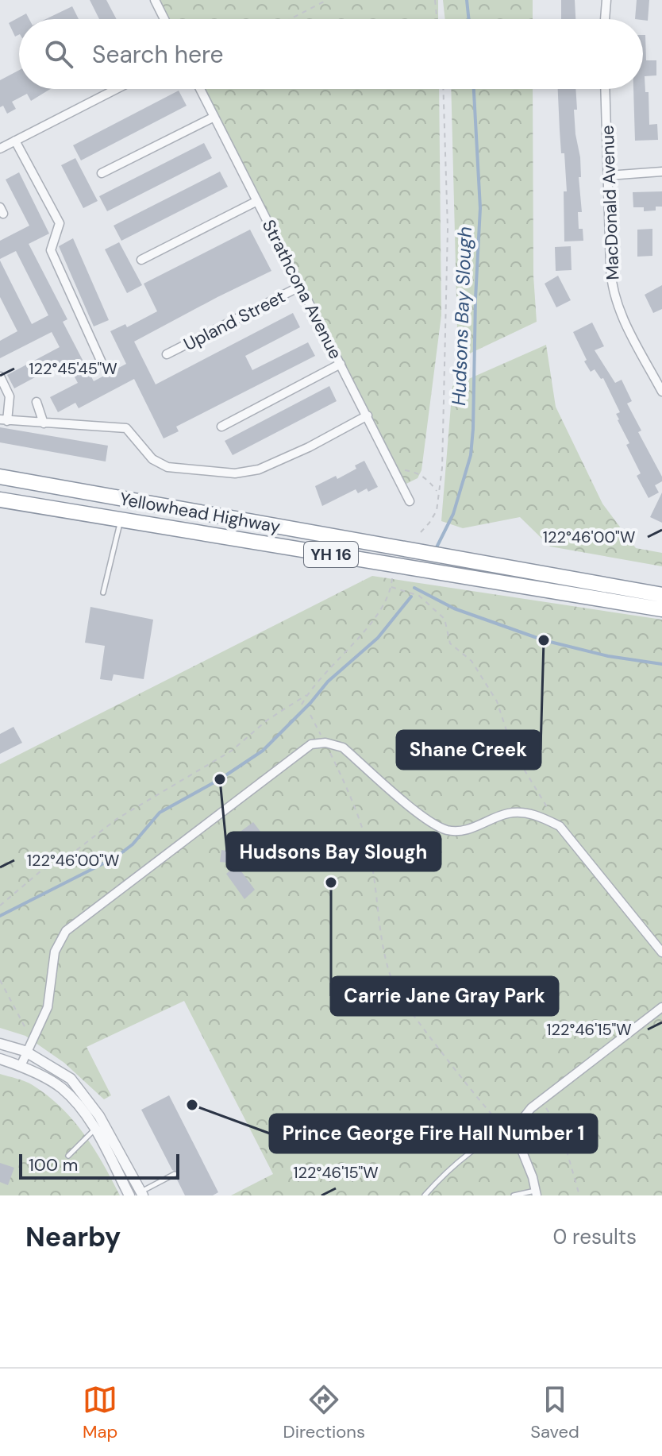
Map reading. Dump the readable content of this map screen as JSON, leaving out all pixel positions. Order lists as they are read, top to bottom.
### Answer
{
  "streets": {
    "highway": ["Yellowhead Highway", "YH 16"],
    "street": ["MacDonald Avenue", "Strathcona Avenue", "Upland Street"]
  },
  "crossings": [
    ["Strathcona Avenue", "Upland Street"]
  ],
  "water": ["Hudsons Bay Slough"],
  "places": [
    "Shane Creek",
    "Hudsons Bay Slough",
    "Carrie Jane Gray Park",
    "Prince George Fire Hall Number 1"
  ],
  "scale_bar": "100 m",
  "page": {
    "search": "Search here",
    "scale": "100 m",
    "heading": ["Nearby", "0 results"],
    "nav": ["Map", "Directions", "Saved"]
  },
  "coordinates": ["122°45'45\"W", "122°46'00\"W", "122°46'15\"W"]
}
